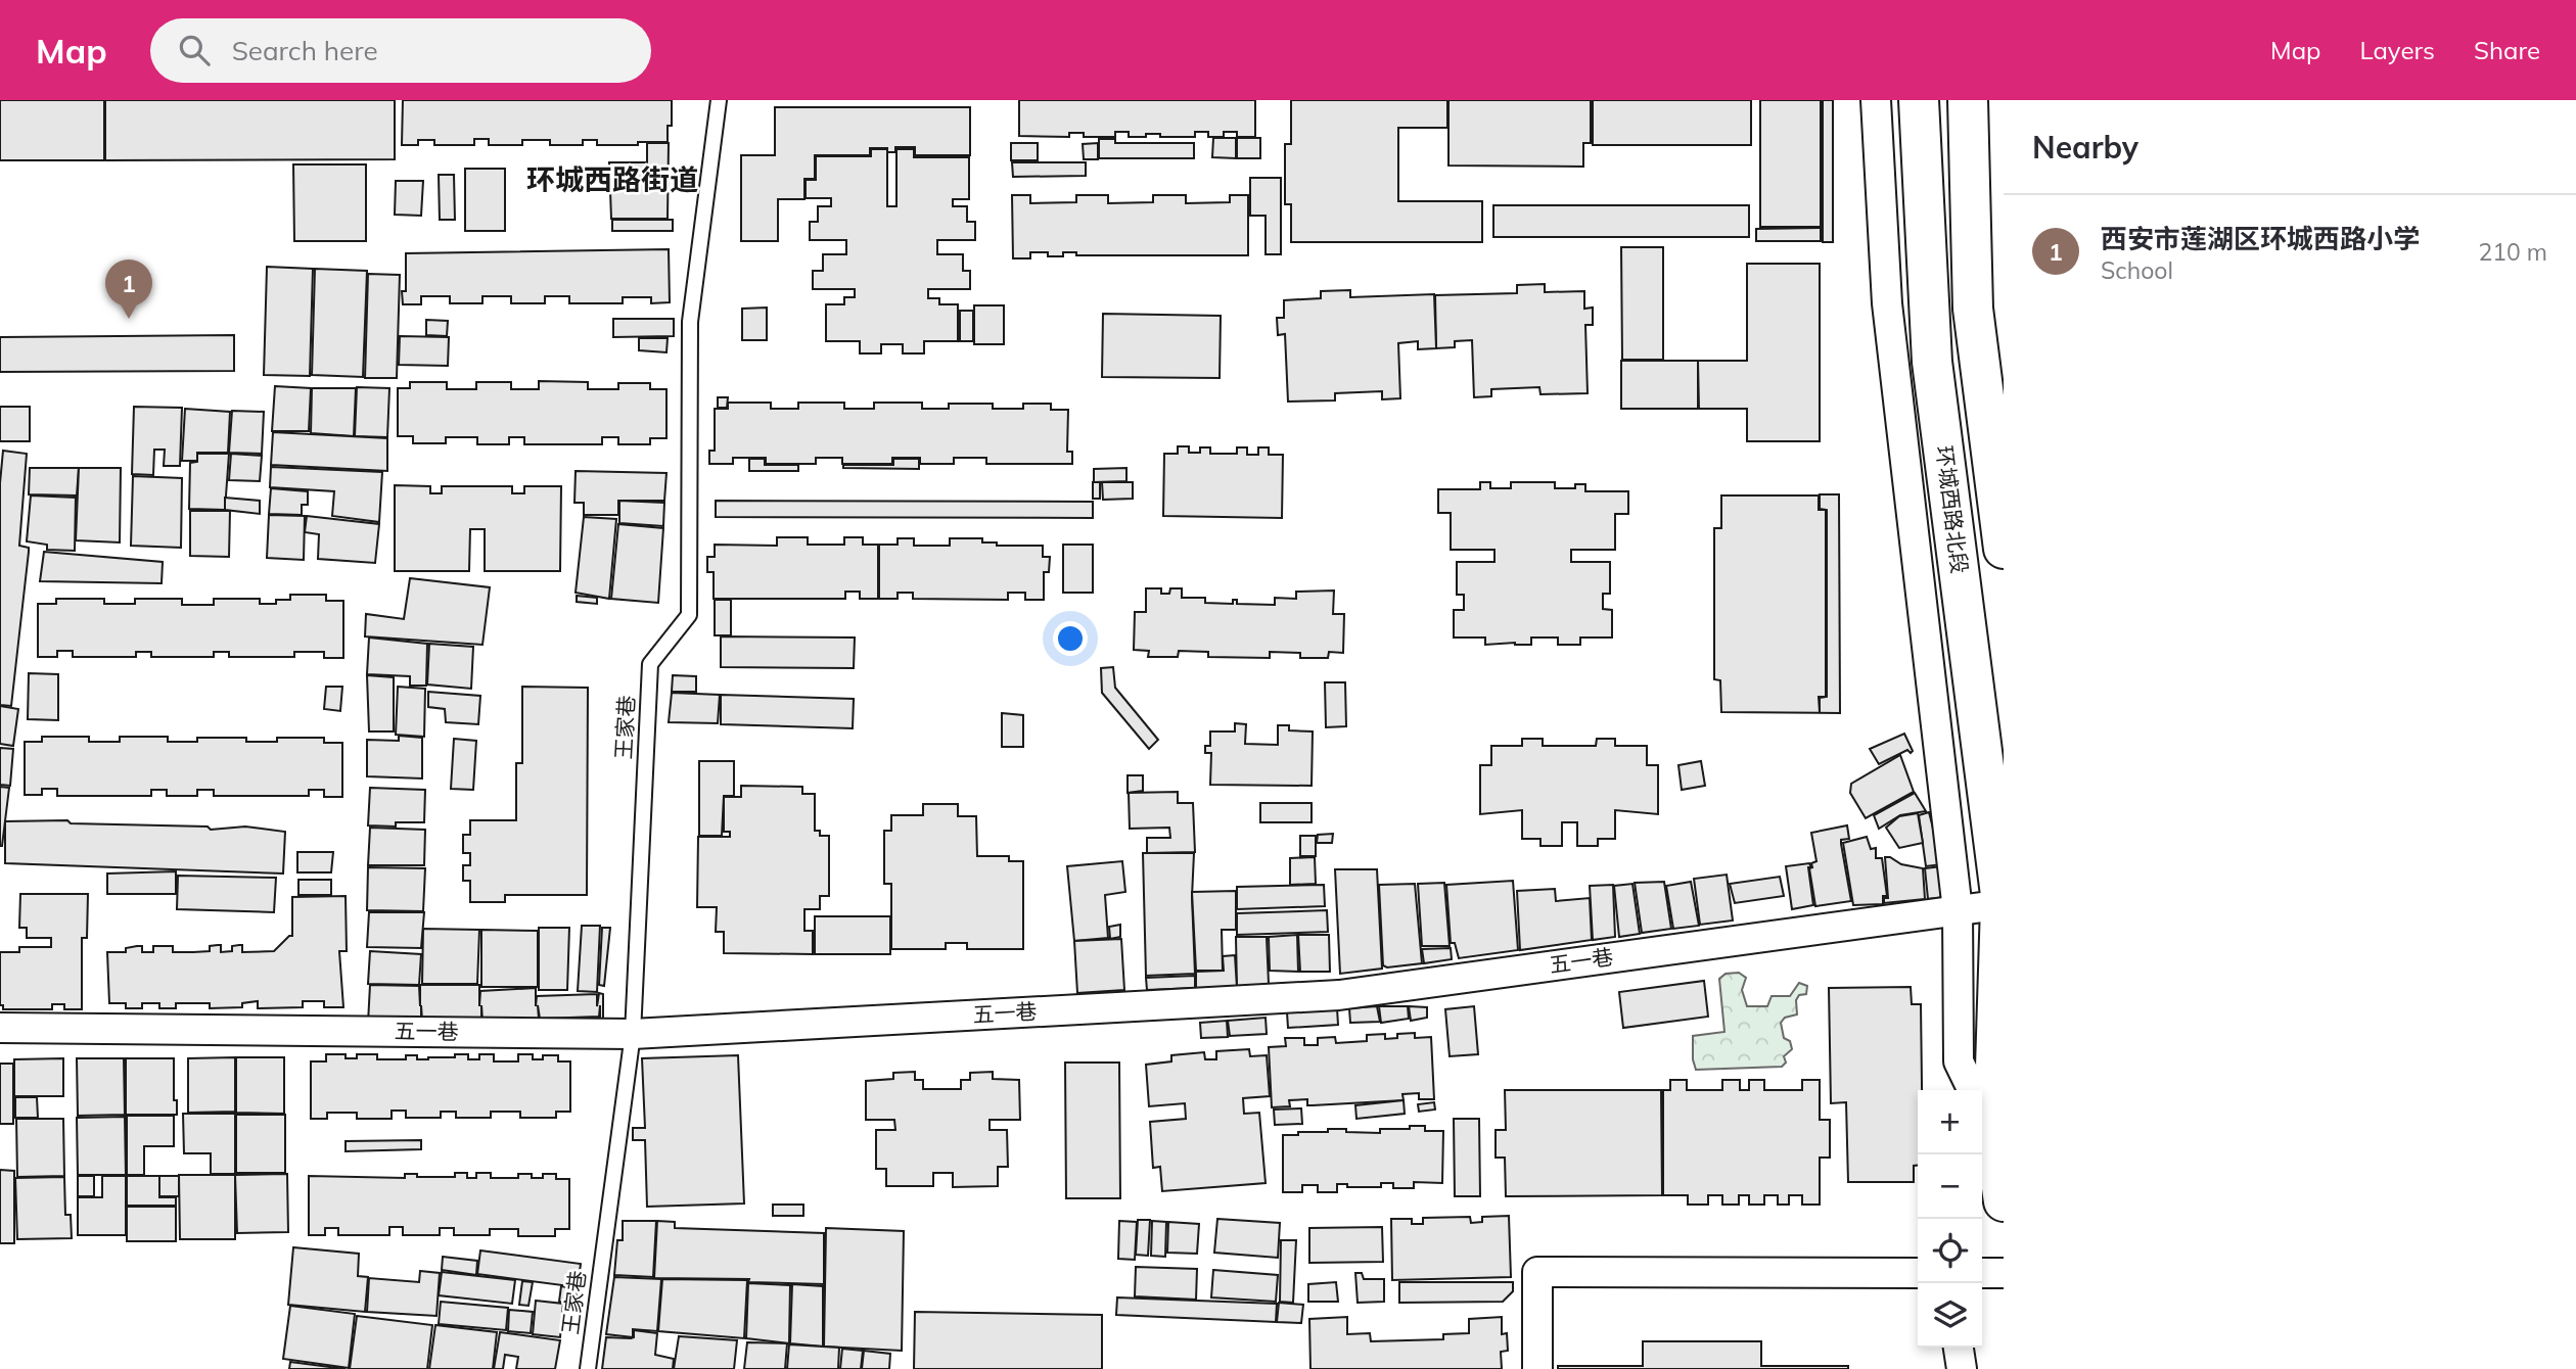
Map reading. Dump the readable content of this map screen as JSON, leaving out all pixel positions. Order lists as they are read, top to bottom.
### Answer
{
  "streets": {
    "main road": ["环城西路北段"],
    "street": ["五一巷"],
    "lane": ["王家巷"]
  },
  "crossings": [
    ["环城西路北段", "五一巷"],
    ["王家巷", "五一巷"]
  ],
  "districts": ["环城西路街道"],
  "page": {
    "header": "Map",
    "search": "Search here",
    "nav": ["Map", "Layers", "Share"],
    "heading": "Nearby",
    "list": [
      {
        "mark": "1",
        "name": "西安市莲湖区环城西路小学",
        "note": "School",
        "value": "210 m"
      }
    ],
    "pins": "1",
    "map_buttons": ["+", "−"]
  }
}
